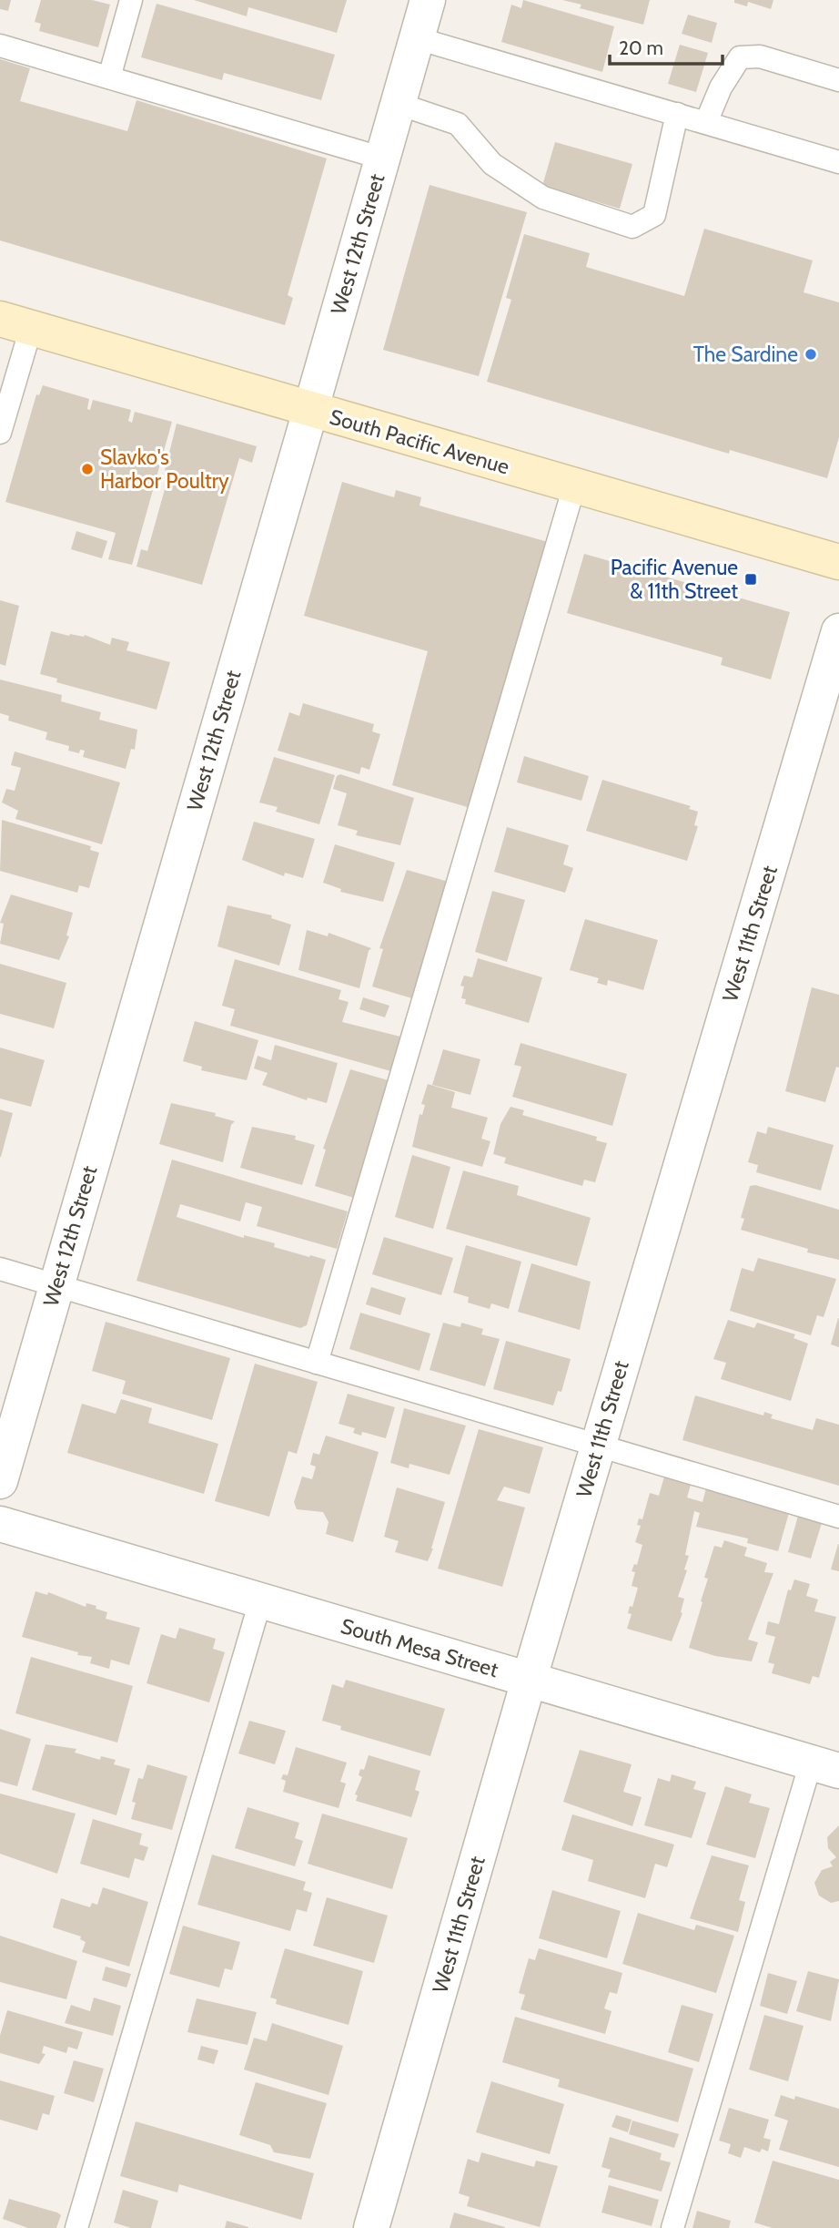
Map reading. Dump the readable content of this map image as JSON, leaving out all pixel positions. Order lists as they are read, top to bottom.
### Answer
{
  "streets": {
    "main road": ["South Pacific Avenue"],
    "street": ["West 12th Street", "West 11th Street", "South Mesa Street"]
  },
  "crossings": [
    ["West 12th Street", "South Pacific Avenue"],
    ["West 11th Street", "South Mesa Street"]
  ],
  "places": {
    "other": ["The Sardine", "Slavko's Harbor Poultry"],
    "transit": ["Pacific Avenue & 11th Street"]
  },
  "scale_bar": "20 m"
}
